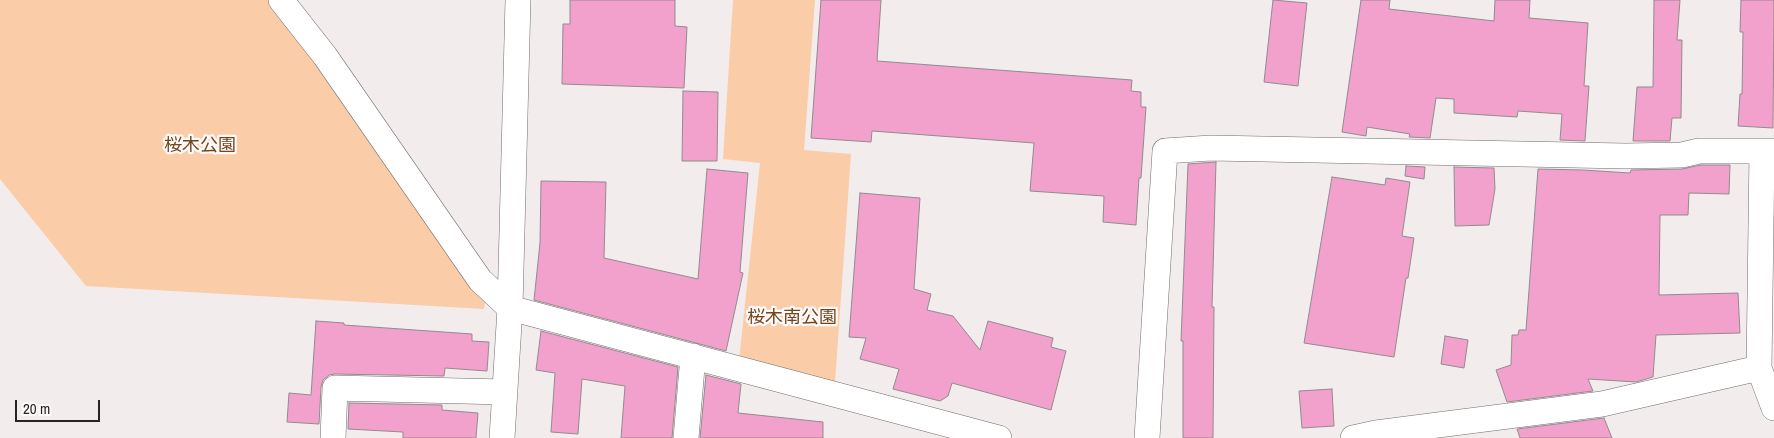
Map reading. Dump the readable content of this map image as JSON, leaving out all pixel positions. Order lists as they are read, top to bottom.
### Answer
{
  "parks": ["桜木公園", "桜木南公園"],
  "scale_bar": "20 m"
}
